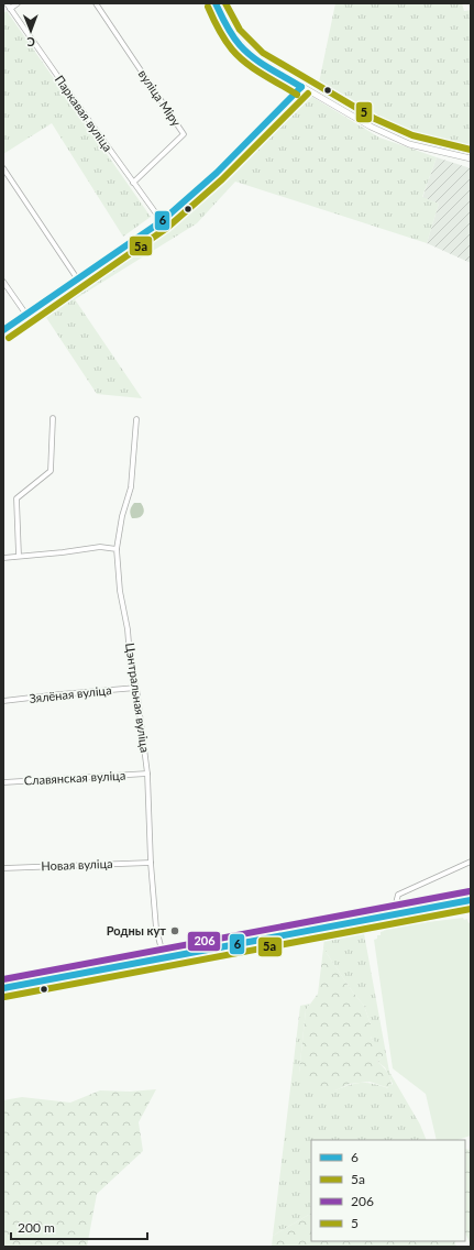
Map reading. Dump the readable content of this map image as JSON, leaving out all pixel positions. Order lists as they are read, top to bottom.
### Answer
{
  "streets": {
    "street": [
      "вуліца Міру",
      "Паркавая вуліца",
      "Зялёная вуліца",
      "Цэнтральная вуліца",
      "Славянская вуліца",
      "Новая вуліца"
    ]
  },
  "crossings": [
    ["вуліца Міру", "Паркавая вуліца"],
    ["Зялёная вуліца", "Цэнтральная вуліца"],
    ["Цэнтральная вуліца", "Славянская вуліца"],
    ["Цэнтральная вуліца", "Новая вуліца"]
  ],
  "places": ["Родны кут"],
  "lines": [
    "transit line 6",
    "transit line 5",
    "transit line 5а",
    "transit line 206"
  ],
  "legend": [
    "6",
    "5а",
    "206",
    "5"
  ],
  "scale_bar": "200 m",
  "north": "bottom"
}
